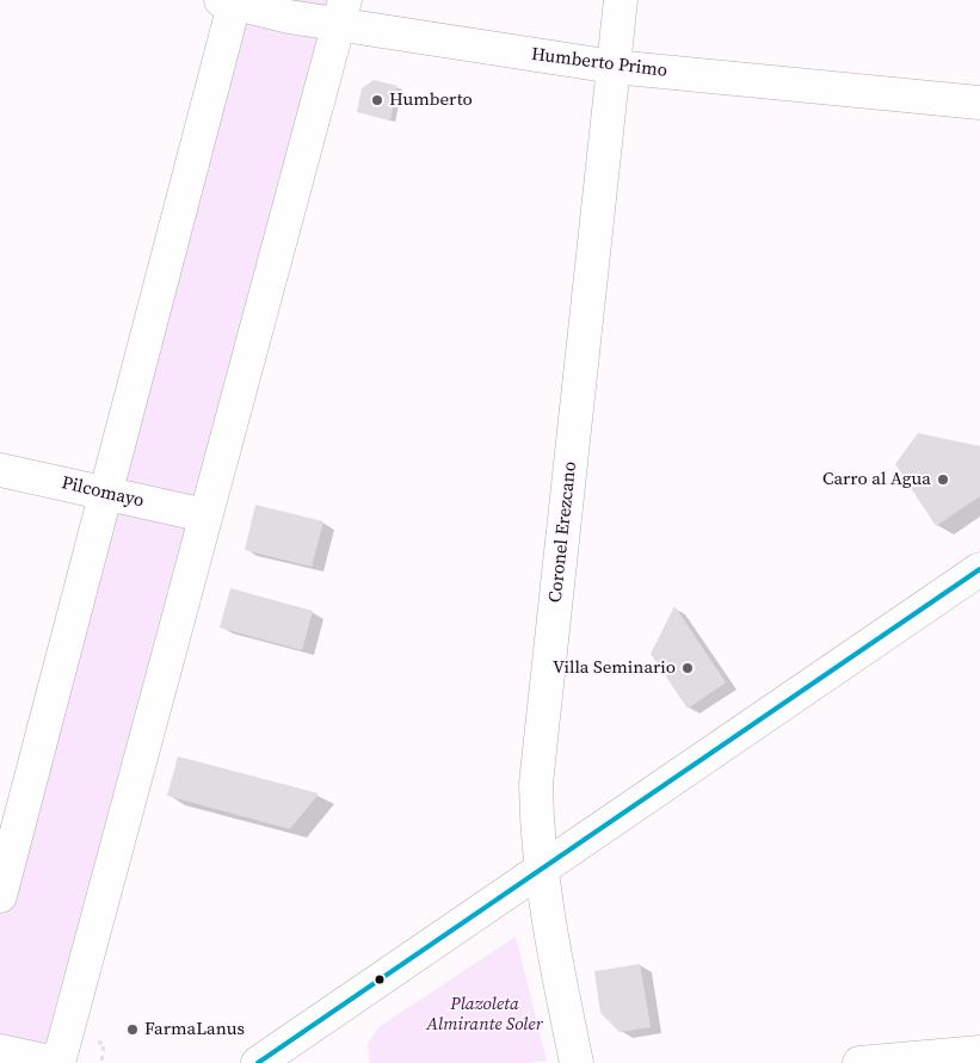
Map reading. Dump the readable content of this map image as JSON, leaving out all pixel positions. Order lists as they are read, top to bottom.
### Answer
{
  "streets": {
    "street": ["Humberto Primo", "Pilcomayo", "Coronel Erezcano"]
  },
  "crossings": [
    ["Humberto Primo", "Coronel Erezcano"]
  ],
  "parks": ["Plazoleta Almirante Soler"],
  "places": [
    "Humberto",
    "Carro al Agua",
    "Villa Seminario",
    "FarmaLanus"
  ]
}
